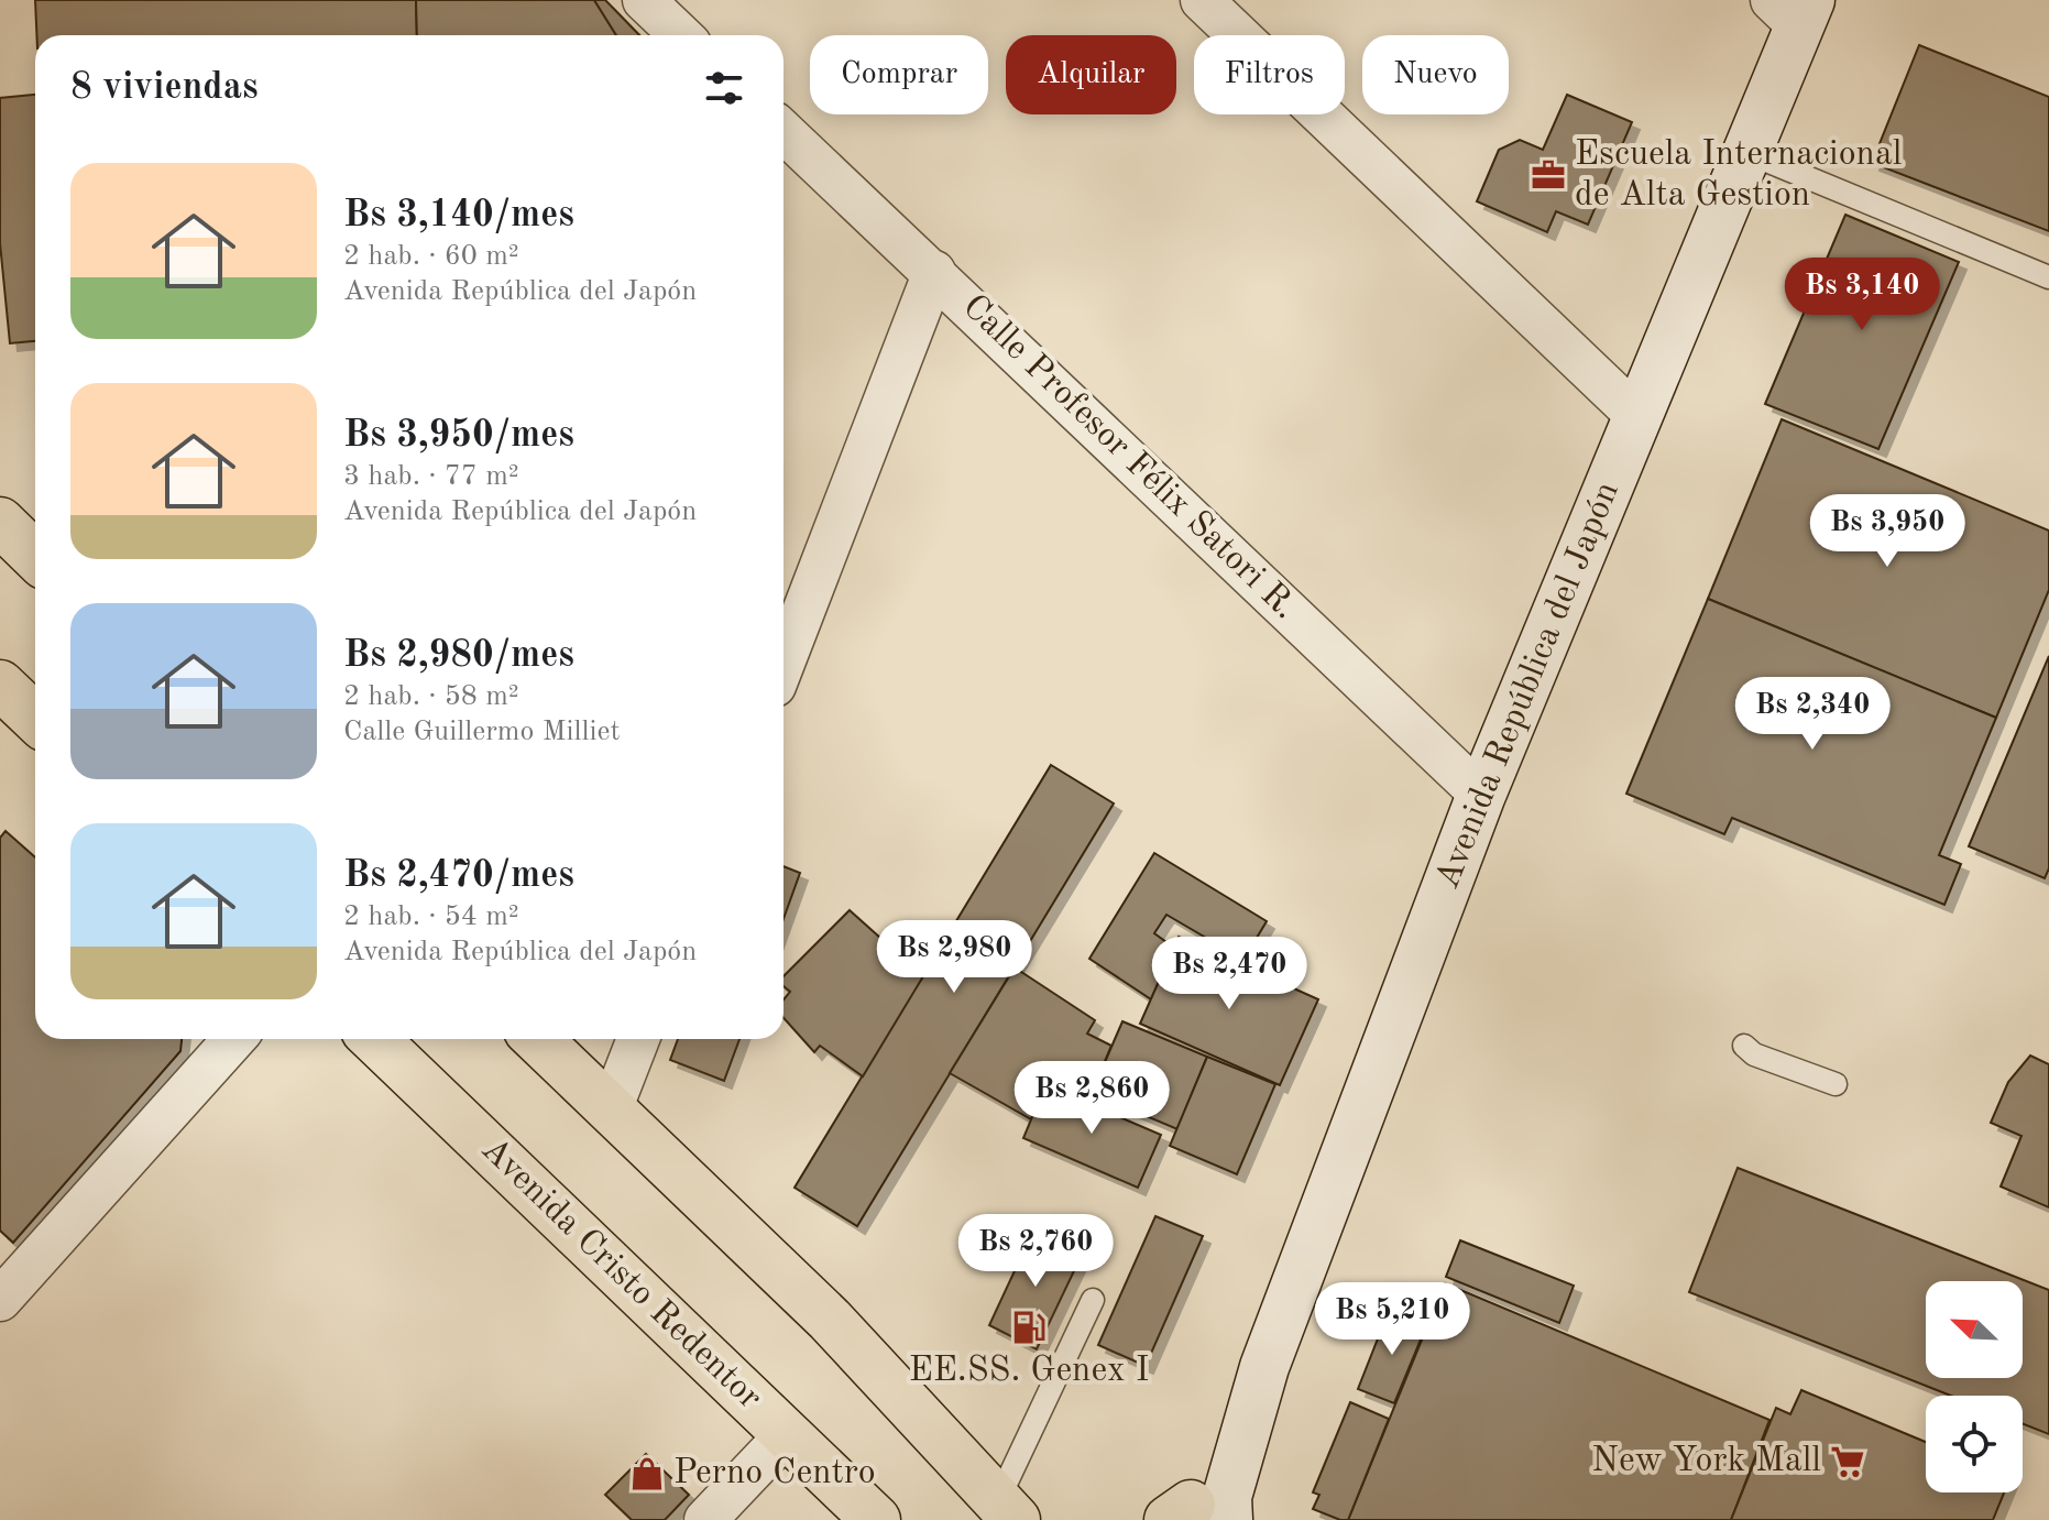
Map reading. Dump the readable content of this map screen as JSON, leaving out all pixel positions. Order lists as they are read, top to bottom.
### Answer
{
  "streets": {
    "main road": ["Avenida Cristo Redentor"],
    "street": ["Calle Profesor Félix Satori R.", "Avenida República del Japón"]
  },
  "crossings": [
    ["Calle Profesor Félix Satori R.", "Avenida República del Japón"]
  ],
  "places": {
    "office": ["Escuela Internacional de Alta Gestion"],
    "fuel station": ["EE.SS. Genex I"],
    "supermarket": ["New York Mall"],
    "shop": ["Perno Centro"]
  },
  "north": "top left",
  "page": {
    "chip": [
      "Comprar",
      "Alquilar",
      "Filtros",
      "Nuevo"
    ],
    "heading": "8 viviendas",
    "list": [
      {
        "name": "Bs 3,140/mes",
        "note": "2 hab. · 60 m² · Avenida República del Japón"
      },
      {
        "name": "Bs 3,950/mes",
        "note": "3 hab. · 77 m² · Avenida República del Japón"
      },
      {
        "name": "Bs 2,980/mes",
        "note": "2 hab. · 58 m² · Calle Guillermo Milliet"
      },
      {
        "name": "Bs 2,470/mes",
        "note": "2 hab. · 54 m² · Avenida República del Japón"
      }
    ],
    "price": [
      "Bs 3,140",
      "Bs 3,950",
      "Bs 2,340",
      "Bs 2,980",
      "Bs 2,470",
      "Bs 2,860",
      "Bs 2,760",
      "Bs 5,210"
    ]
  }
}
